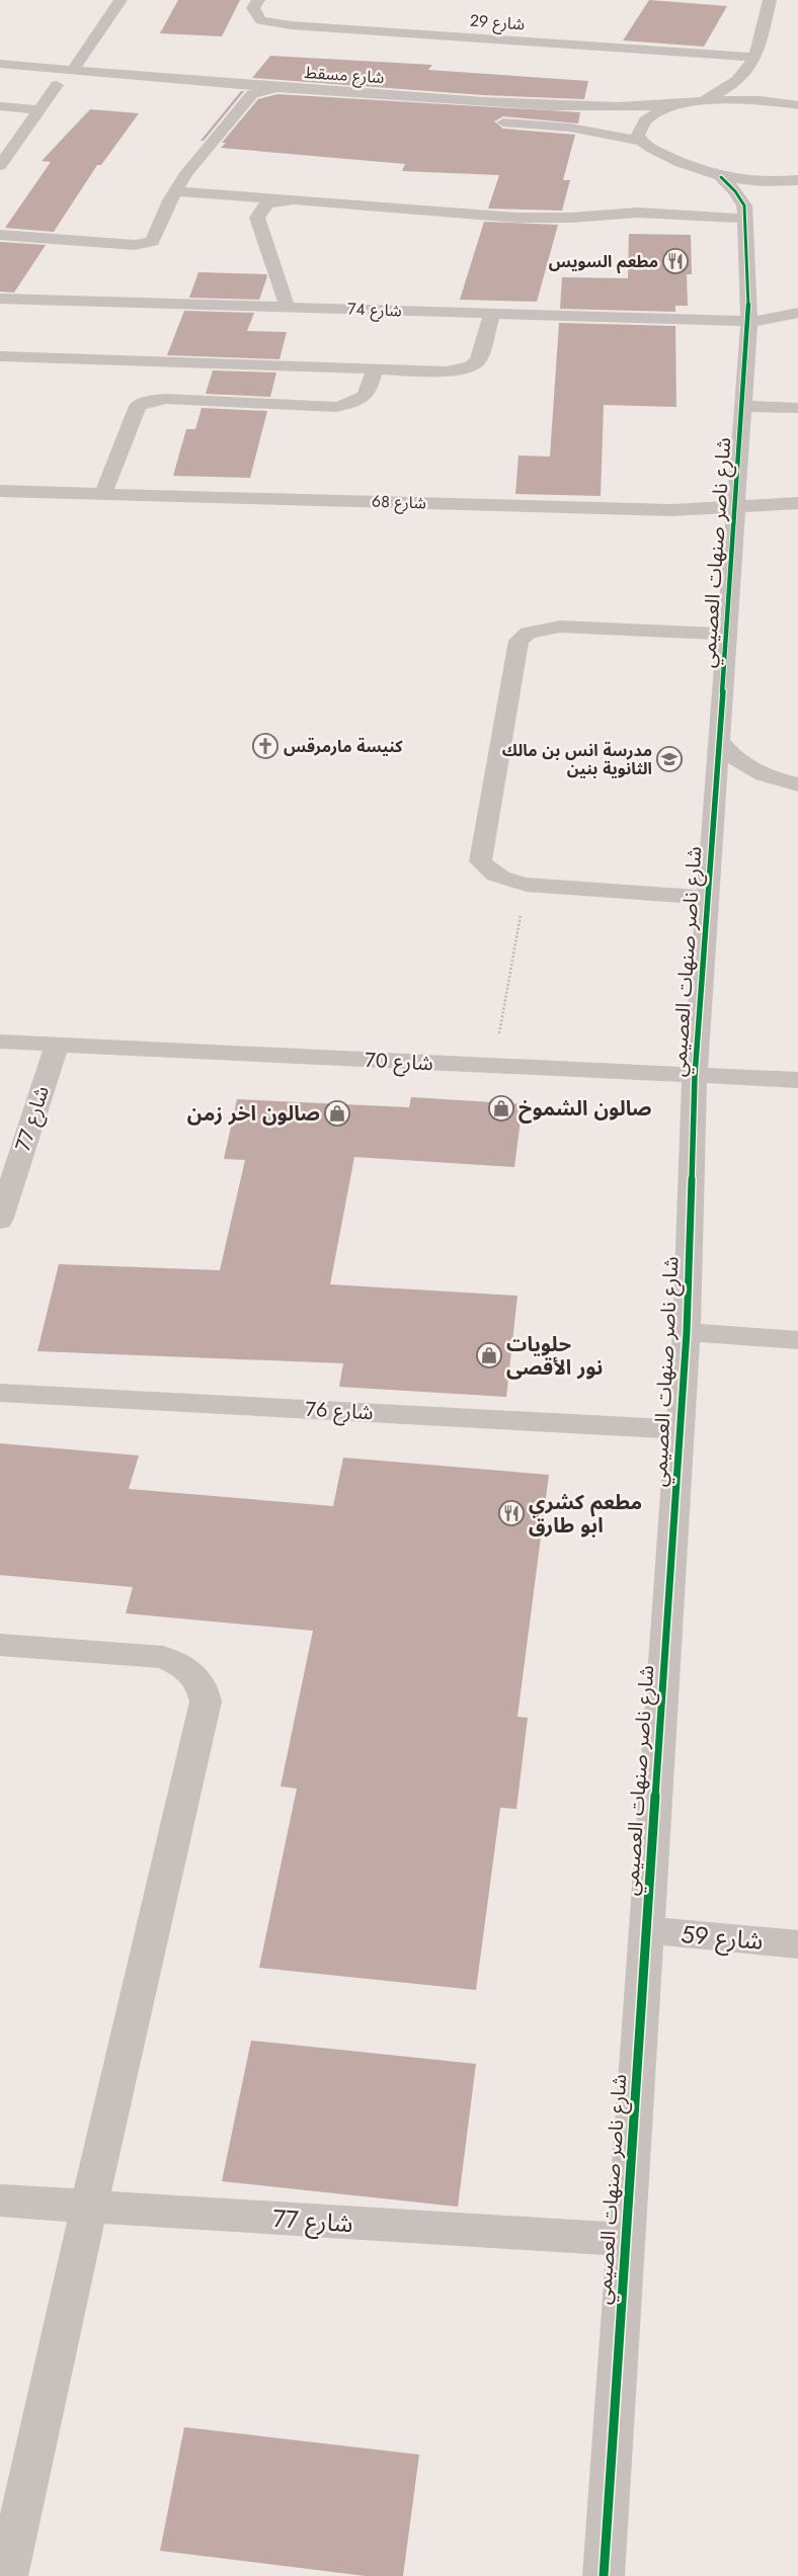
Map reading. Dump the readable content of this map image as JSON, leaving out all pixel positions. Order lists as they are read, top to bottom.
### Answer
{
  "streets": {
    "street": [
      "شارع 29",
      "شارع مسقط",
      "شارع 74",
      "شارع 68",
      "شارع ناصر صنهات العصيمي",
      "شارع 70",
      "شارع 77",
      "شارع 76",
      "شارع 59"
    ]
  },
  "crossings": [
    ["شارع 74", "شارع ناصر صنهات العصيمي"],
    ["شارع 68", "شارع ناصر صنهات العصيمي"],
    ["شارع ناصر صنهات العصيمي", "شارع 70"],
    ["شارع ناصر صنهات العصيمي", "شارع 77"],
    ["شارع ناصر صنهات العصيمي", "شارع 76"],
    ["شارع ناصر صنهات العصيمي", "شارع 59"],
    ["شارع 70", "شارع 77"]
  ],
  "places": {
    "restaurant": ["مطعم السويس", "مطعم كشري ابو طارق"],
    "church": ["كنيسة مارمرقس"],
    "school or university": ["مدرسة انس بن مالك الثانوية بنين"],
    "shop": ["صالون الشموخ", "صالون اخر زمن", "حلويات نور الأقصى"]
  }
}
